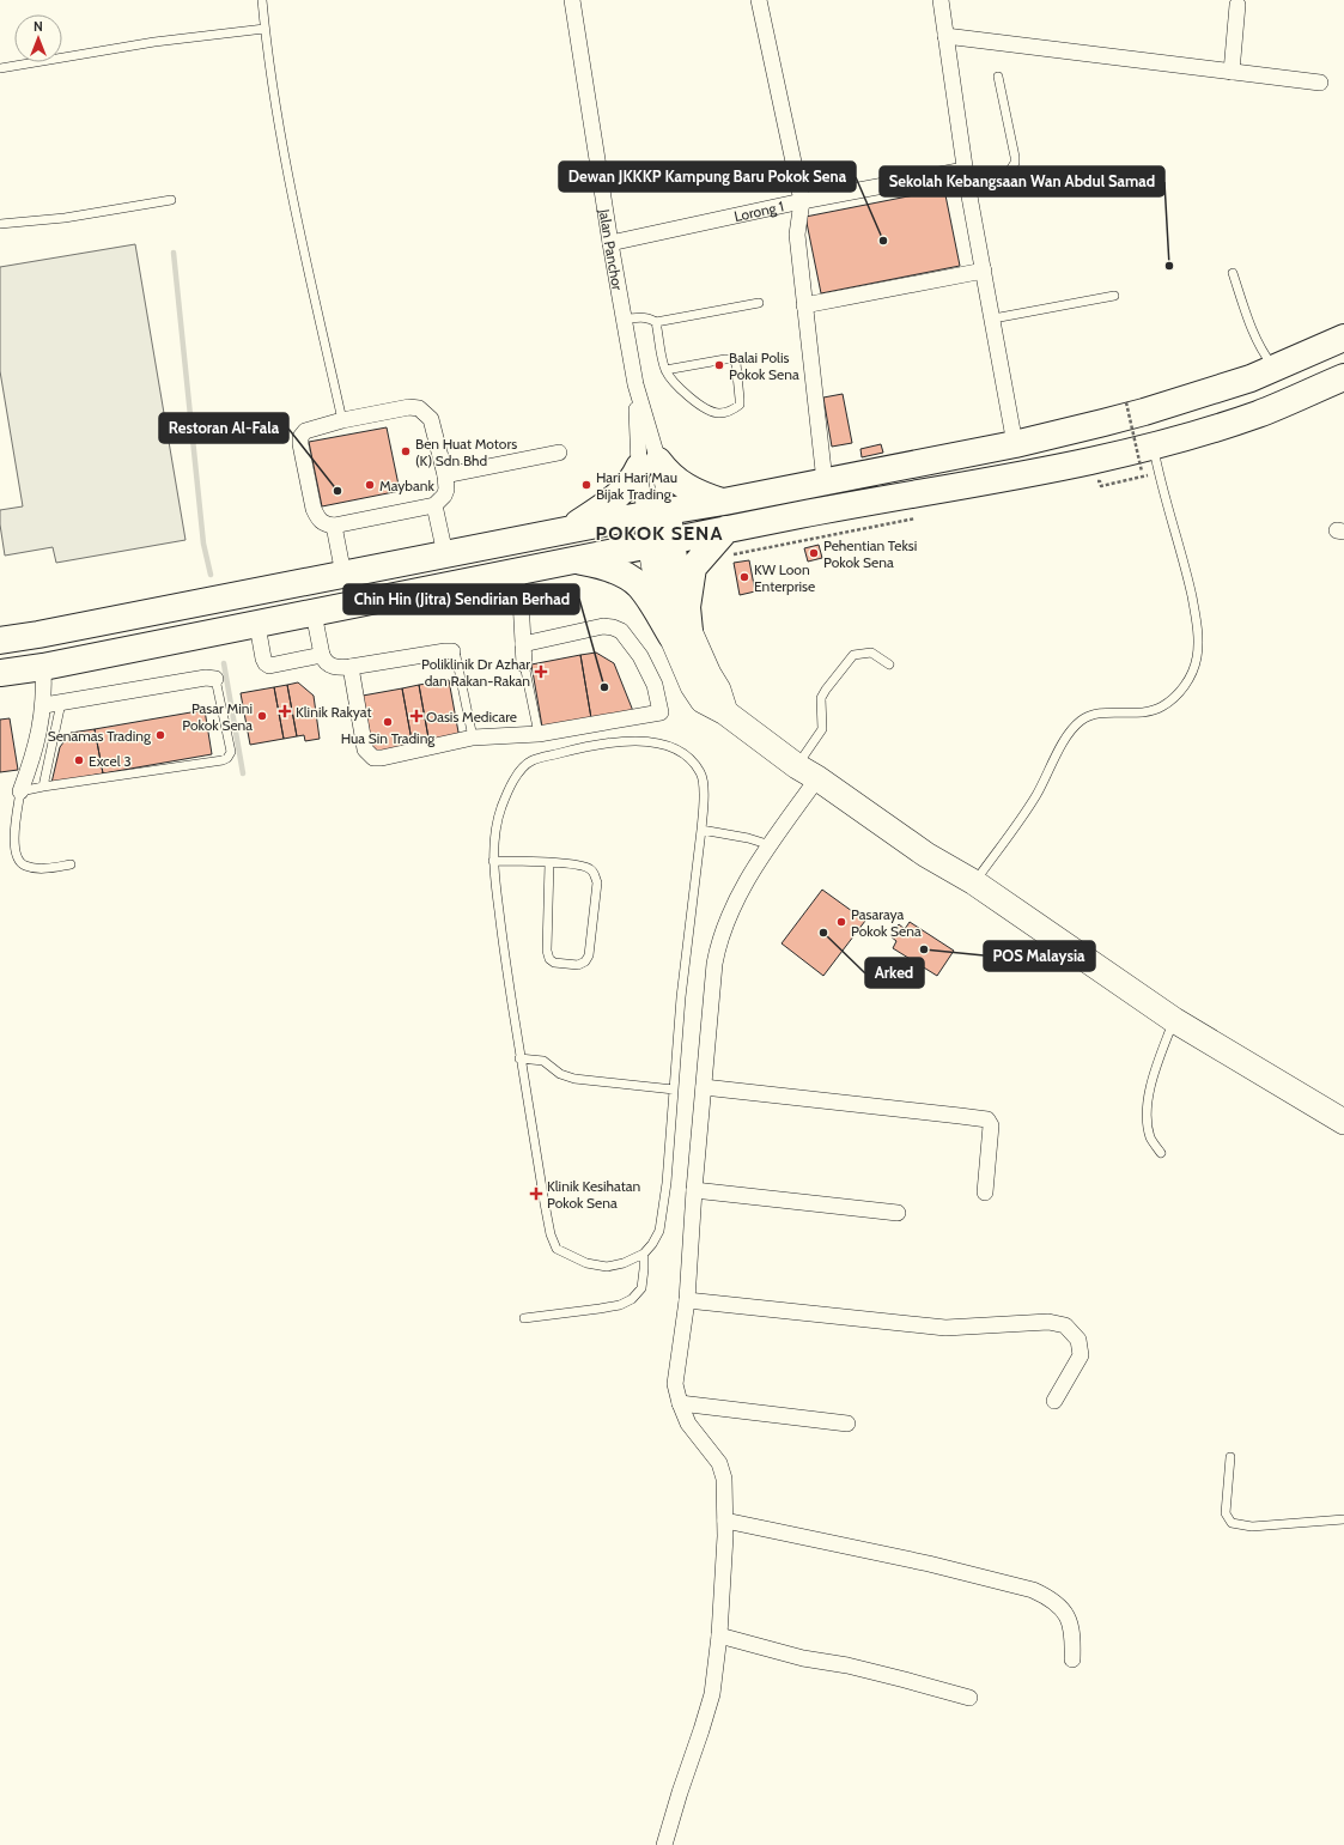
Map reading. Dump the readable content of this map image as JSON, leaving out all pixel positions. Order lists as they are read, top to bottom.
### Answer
{
  "streets": {
    "street": ["Lorong 1", "Jalan Panchor"]
  },
  "crossings": [
    ["Lorong 1", "Jalan Panchor"]
  ],
  "districts": ["POKOK SENA"],
  "places": {
    "other": [
      "Dewan JKKKP Kampung Baru Pokok Sena",
      "Sekolah Kebangsaan Wan Abdul Samad",
      "Balai Polis Pokok Sena",
      "Ben Huat Motors (K) Sdn Bhd",
      "Maybank",
      "Hari Hari Mau Bijak Trading",
      "Restoran Al-Fala",
      "Pehentian Teksi Pokok Sena",
      "KW Loon Enterprise",
      "Chin Hin (Jitra) Sendirian Berhad",
      "Pasar Mini Pokok Sena",
      "Hua Sin Trading",
      "Senamas Trading",
      "Excel 3",
      "Pasaraya Pokok Sena",
      "Arked",
      "POS Malaysia"
    ],
    "health": [
      "Poliklinik Dr Azhar dan Rakan-Rakan",
      "Klinik Rakyat",
      "Oasis Medicare",
      "Klinik Kesihatan Pokok Sena"
    ]
  },
  "north": "top"
}
